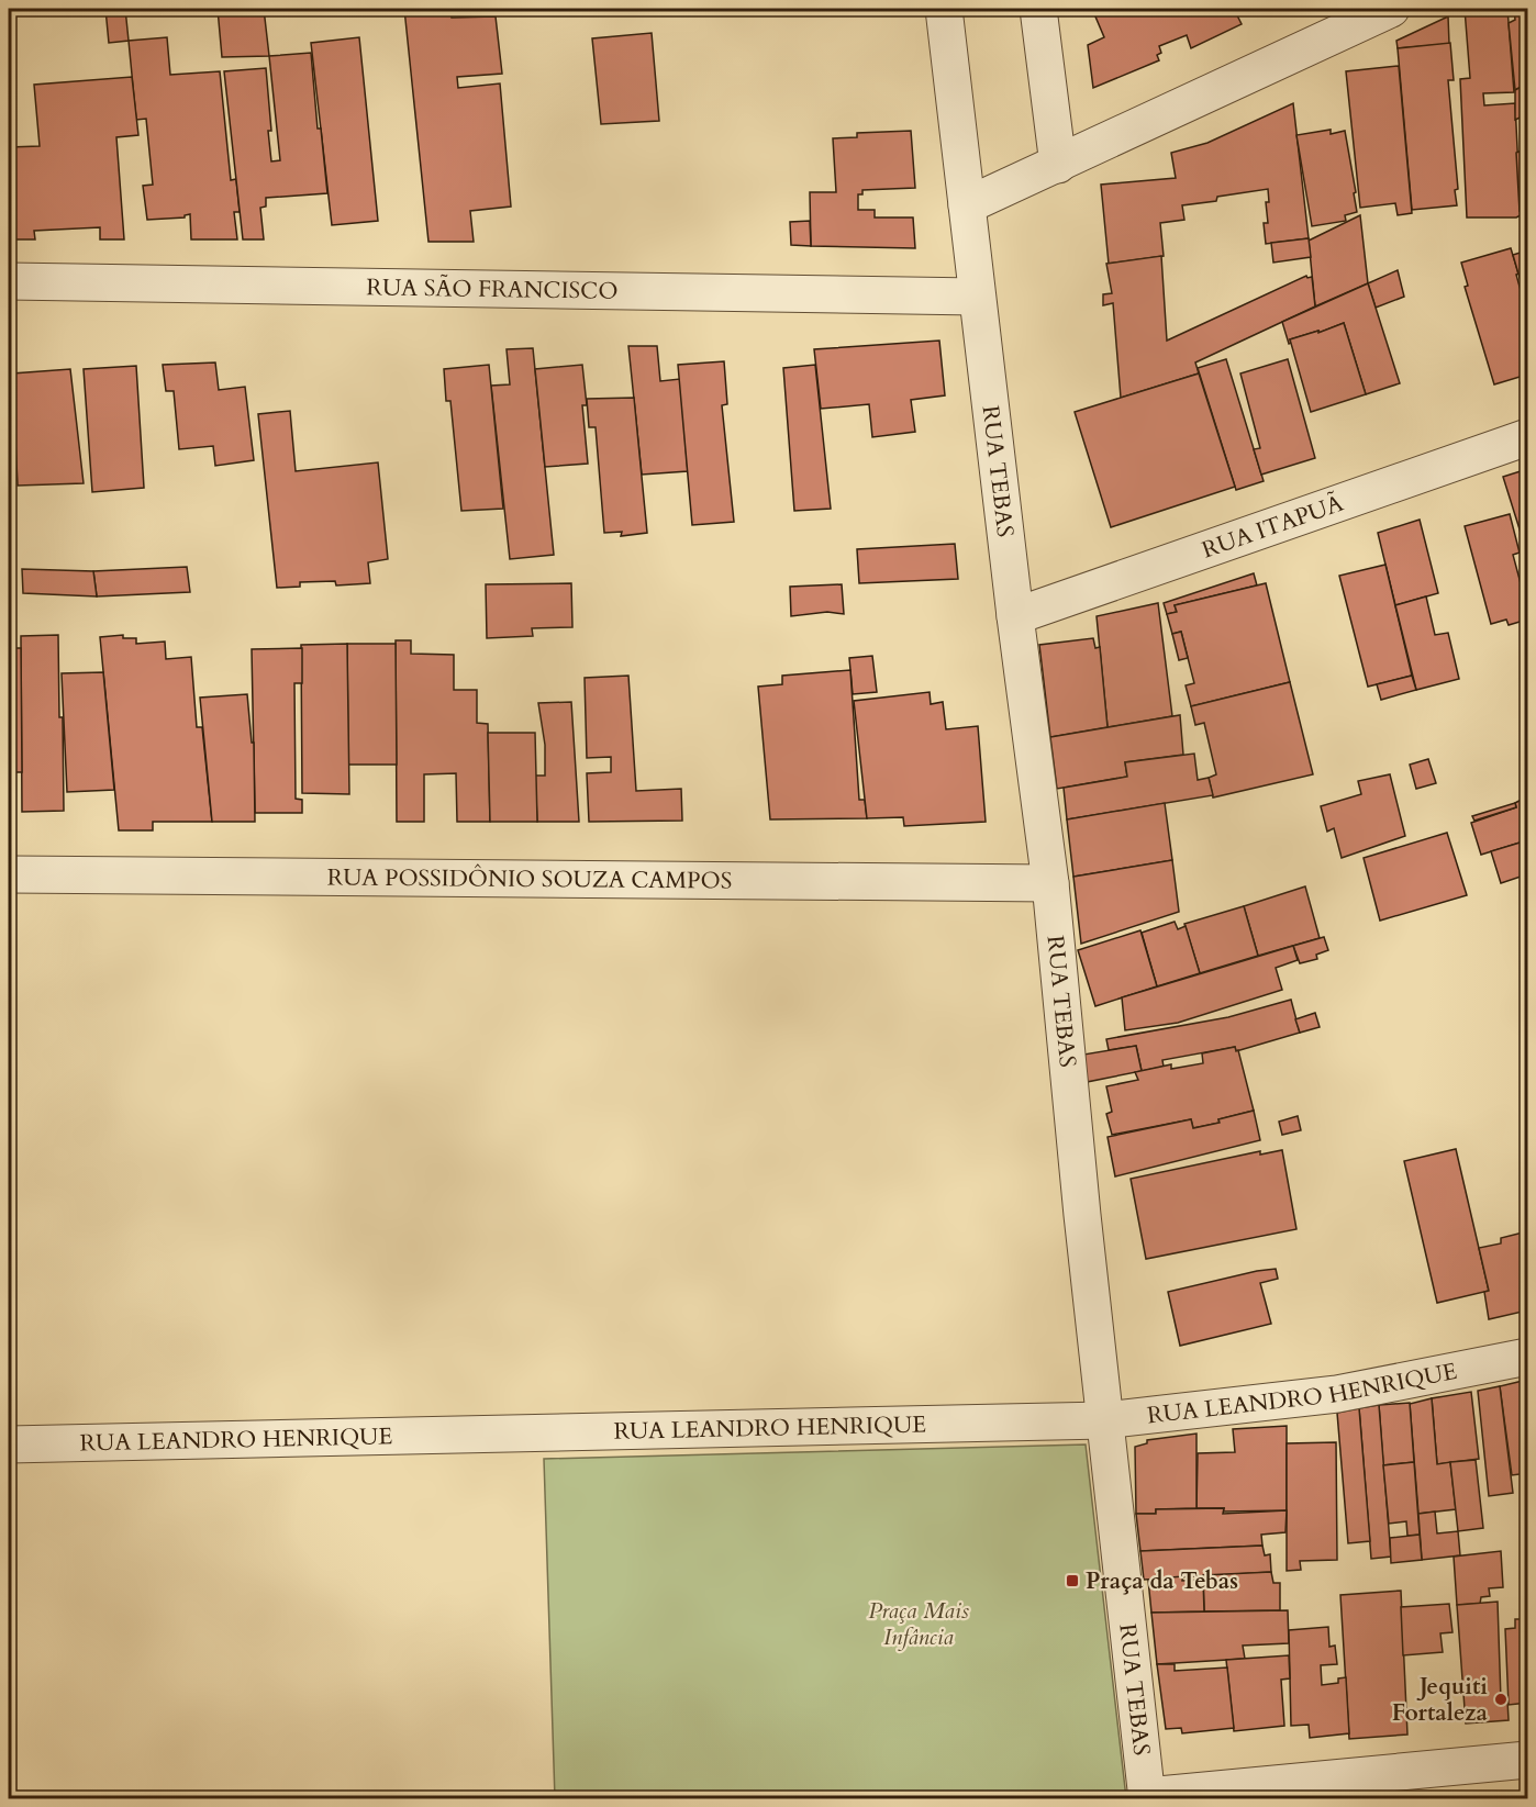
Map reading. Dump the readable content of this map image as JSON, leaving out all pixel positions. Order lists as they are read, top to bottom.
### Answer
{
  "streets": {
    "street": [
      "RUA SÃO FRANCISCO",
      "RUA TEBAS",
      "RUA ITAPUÃ",
      "RUA POSSIDÔNIO SOUZA CAMPOS",
      "RUA LEANDRO HENRIQUE"
    ]
  },
  "crossings": [
    ["RUA SÃO FRANCISCO", "RUA TEBAS"],
    ["RUA TEBAS", "RUA ITAPUÃ"],
    ["RUA TEBAS", "RUA POSSIDÔNIO SOUZA CAMPOS"],
    ["RUA TEBAS", "RUA LEANDRO HENRIQUE"]
  ],
  "parks": ["Praça Mais Infância"],
  "places": {
    "transit": ["Praça da Tebas"],
    "other": ["Jequiti Fortaleza"]
  }
}
